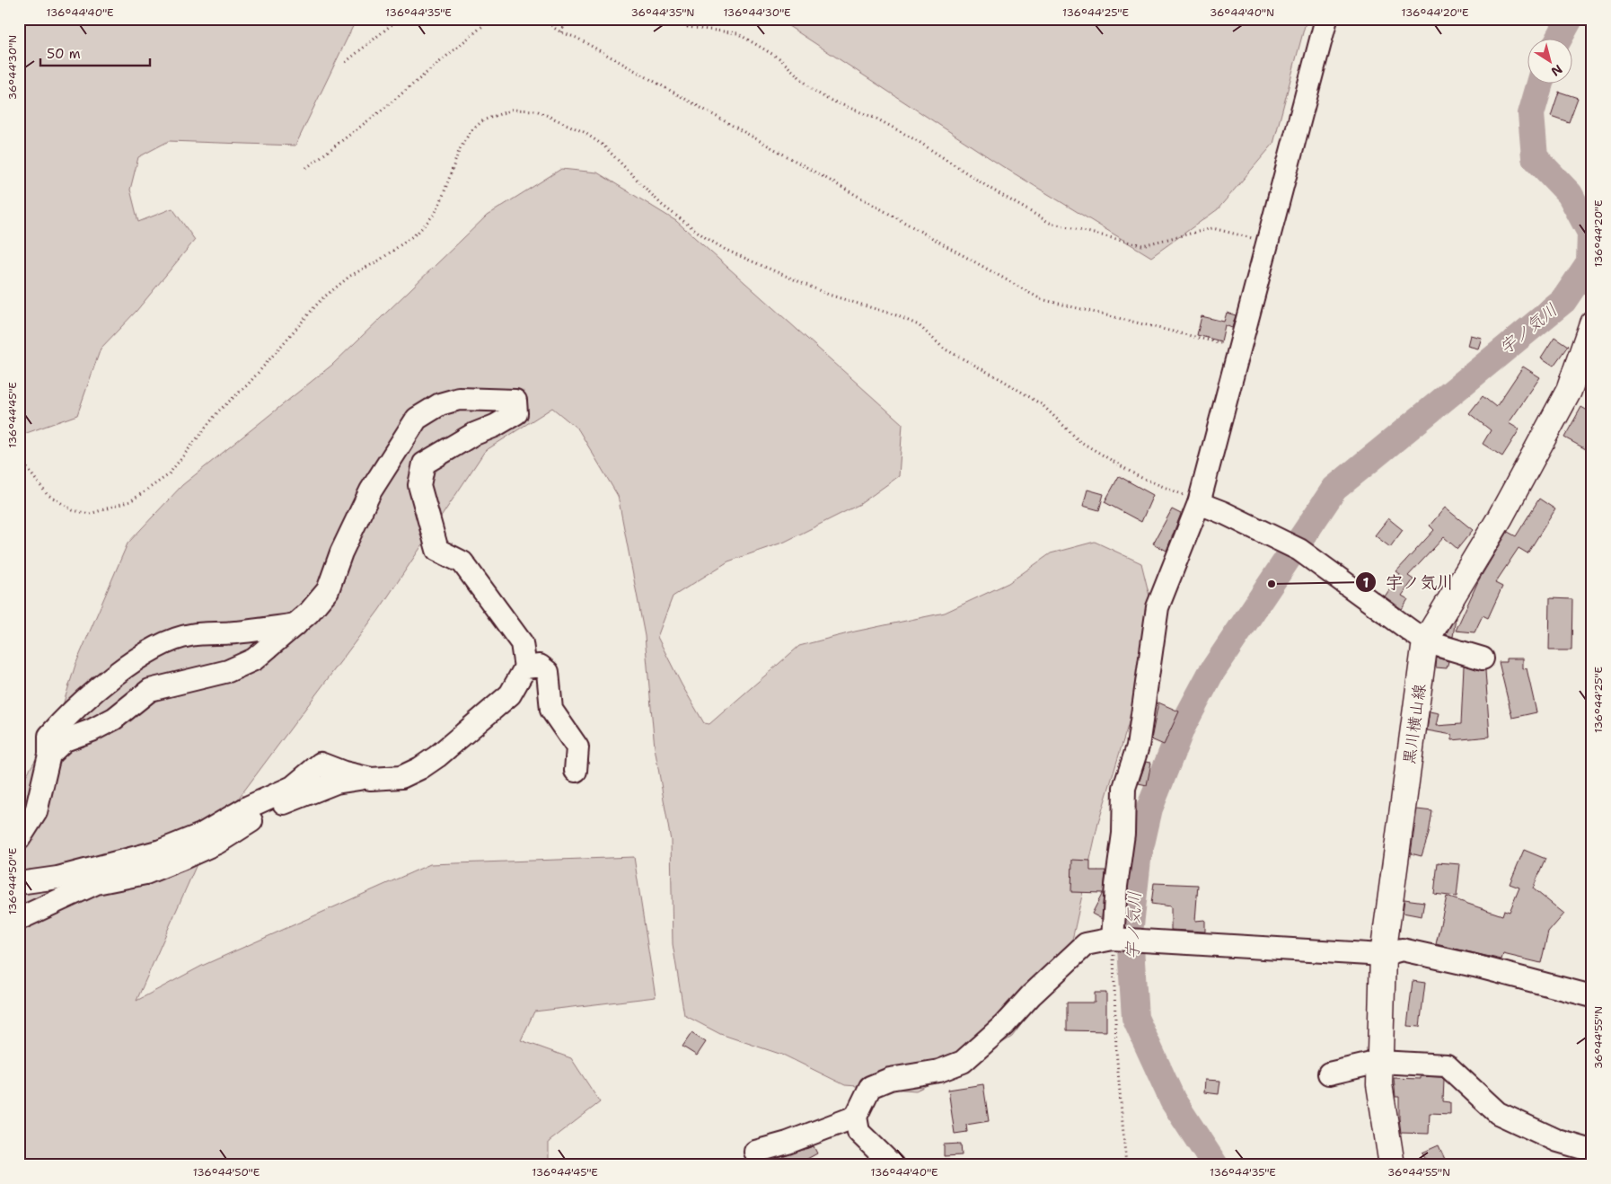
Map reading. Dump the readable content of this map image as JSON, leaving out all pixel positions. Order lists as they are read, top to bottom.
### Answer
{
  "streets": {
    "main road": ["黒川横山線"]
  },
  "water": ["宇ノ気川"],
  "places": ["宇ノ気川"],
  "scale_bar": "50 m",
  "north": "bottom right",
  "coordinates": [
    "136°44'40\"E",
    "136°44'35\"E",
    "36°44'35\"N",
    "136°44'30\"E",
    "136°44'25\"E",
    "36°44'40\"N",
    "136°44'20\"E",
    "36°44'30\"N",
    "136°44'45\"E",
    "136°44'50\"E",
    "36°44'55\"N"
  ]
}
